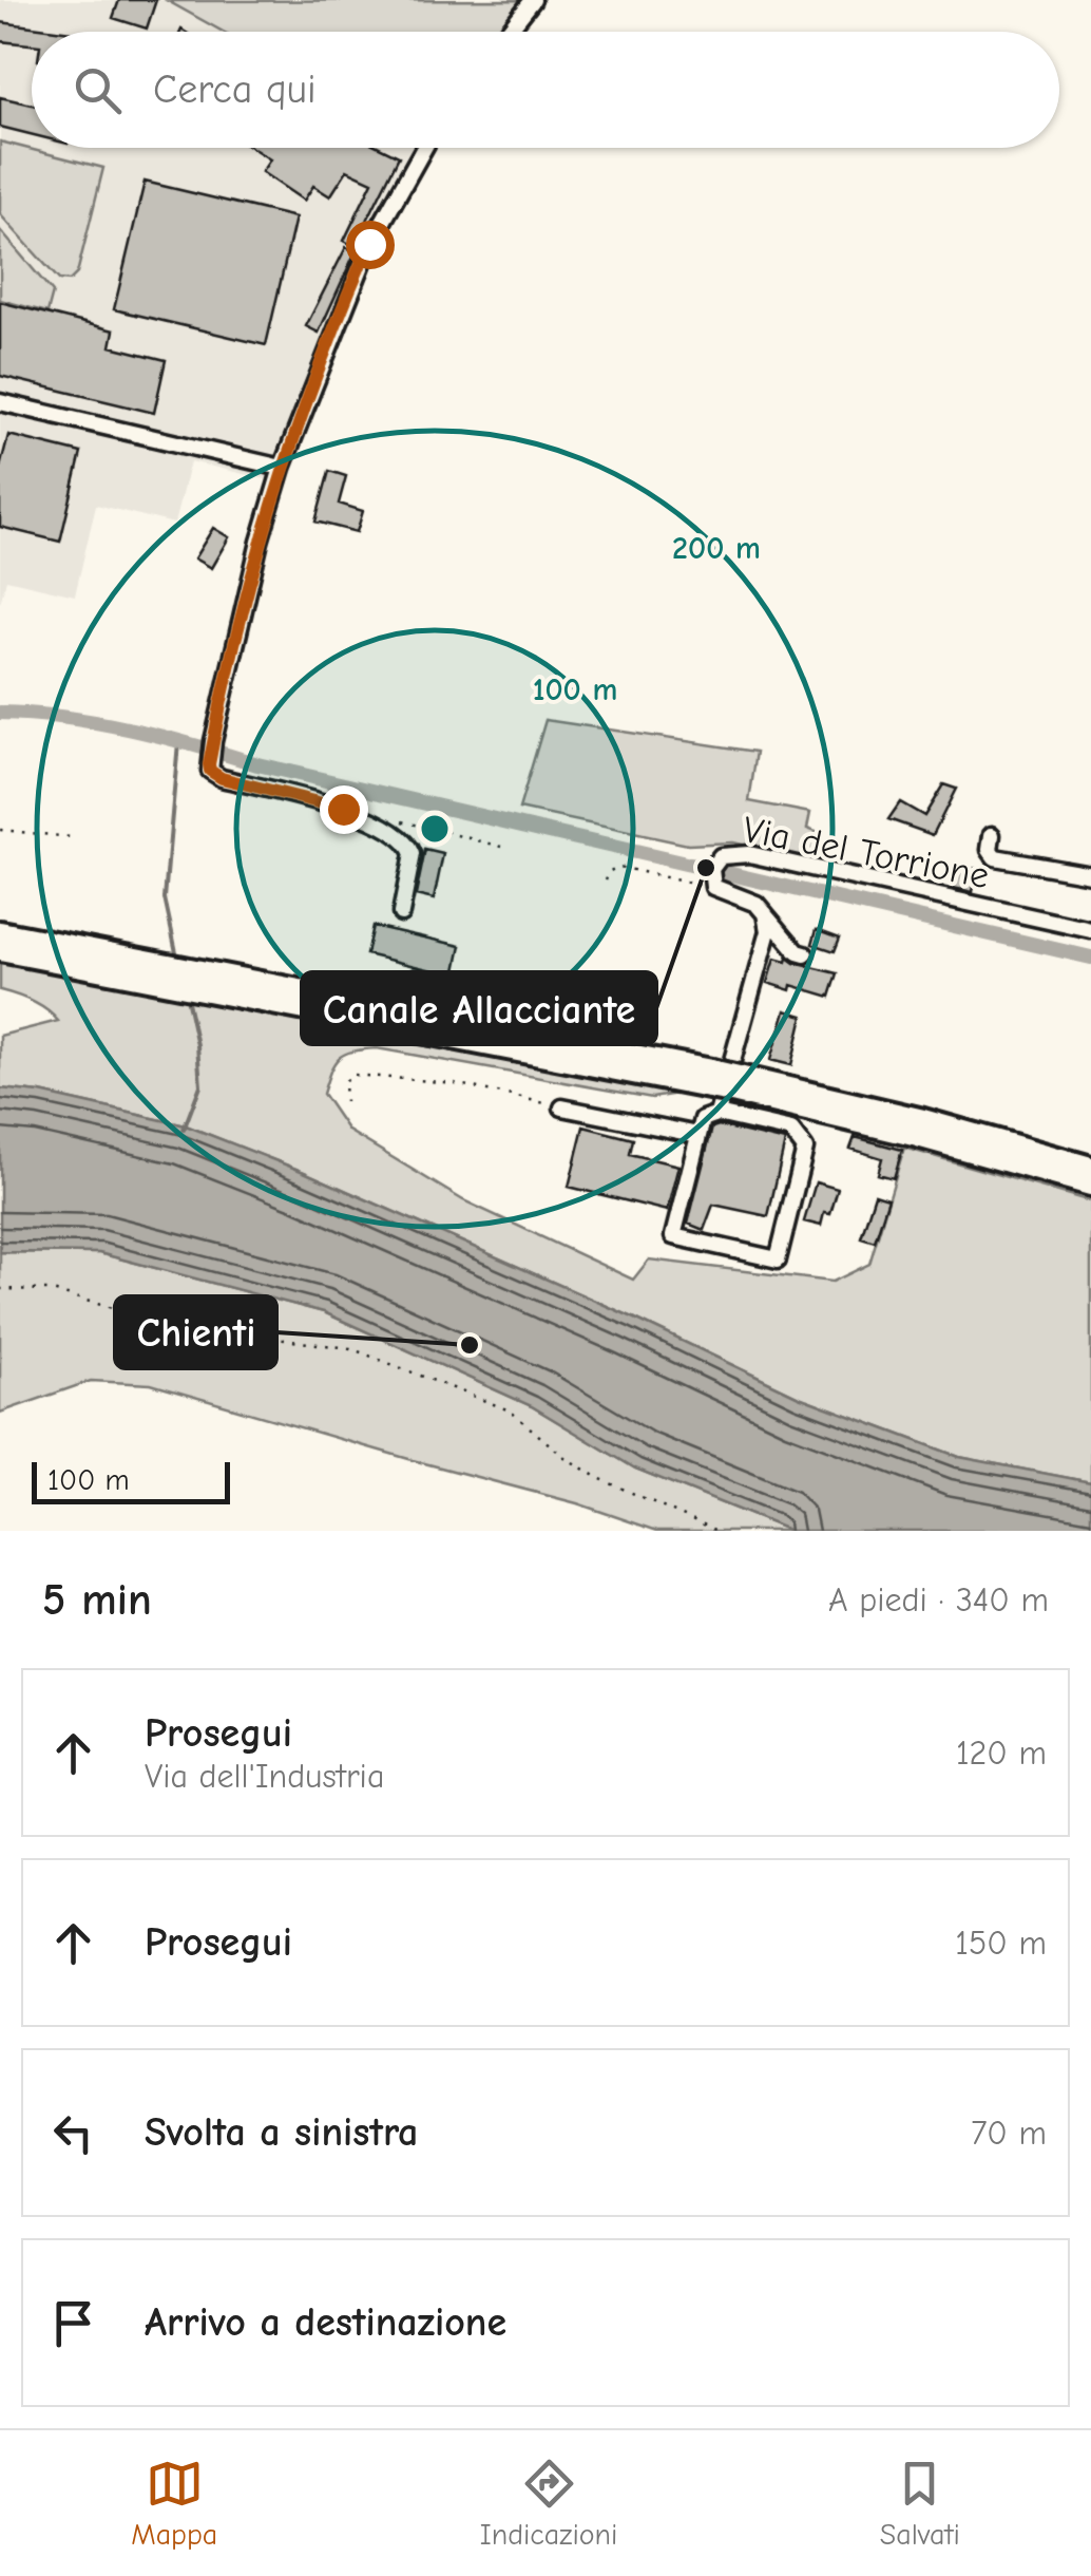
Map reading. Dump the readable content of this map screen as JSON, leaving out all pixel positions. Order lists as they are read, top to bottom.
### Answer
{
  "streets": {
    "street": ["Via del Torrione"]
  },
  "places": ["Canale Allacciante", "Chienti"],
  "scale_bar": "100 m",
  "page": {
    "search": "Cerca qui",
    "scale": "100 m",
    "heading": ["5 min", "A piedi · 340 m"],
    "list": [
      ["Prosegui", "Via dell'Industria", "120 m"],
      ["Prosegui", "150 m"],
      ["Svolta a sinistra", "70 m"],
      "Arrivo a destinazione"
    ],
    "nav": ["Mappa", "Indicazioni", "Salvati"]
  },
  "rings": ["200 m", "100 m"]
}
